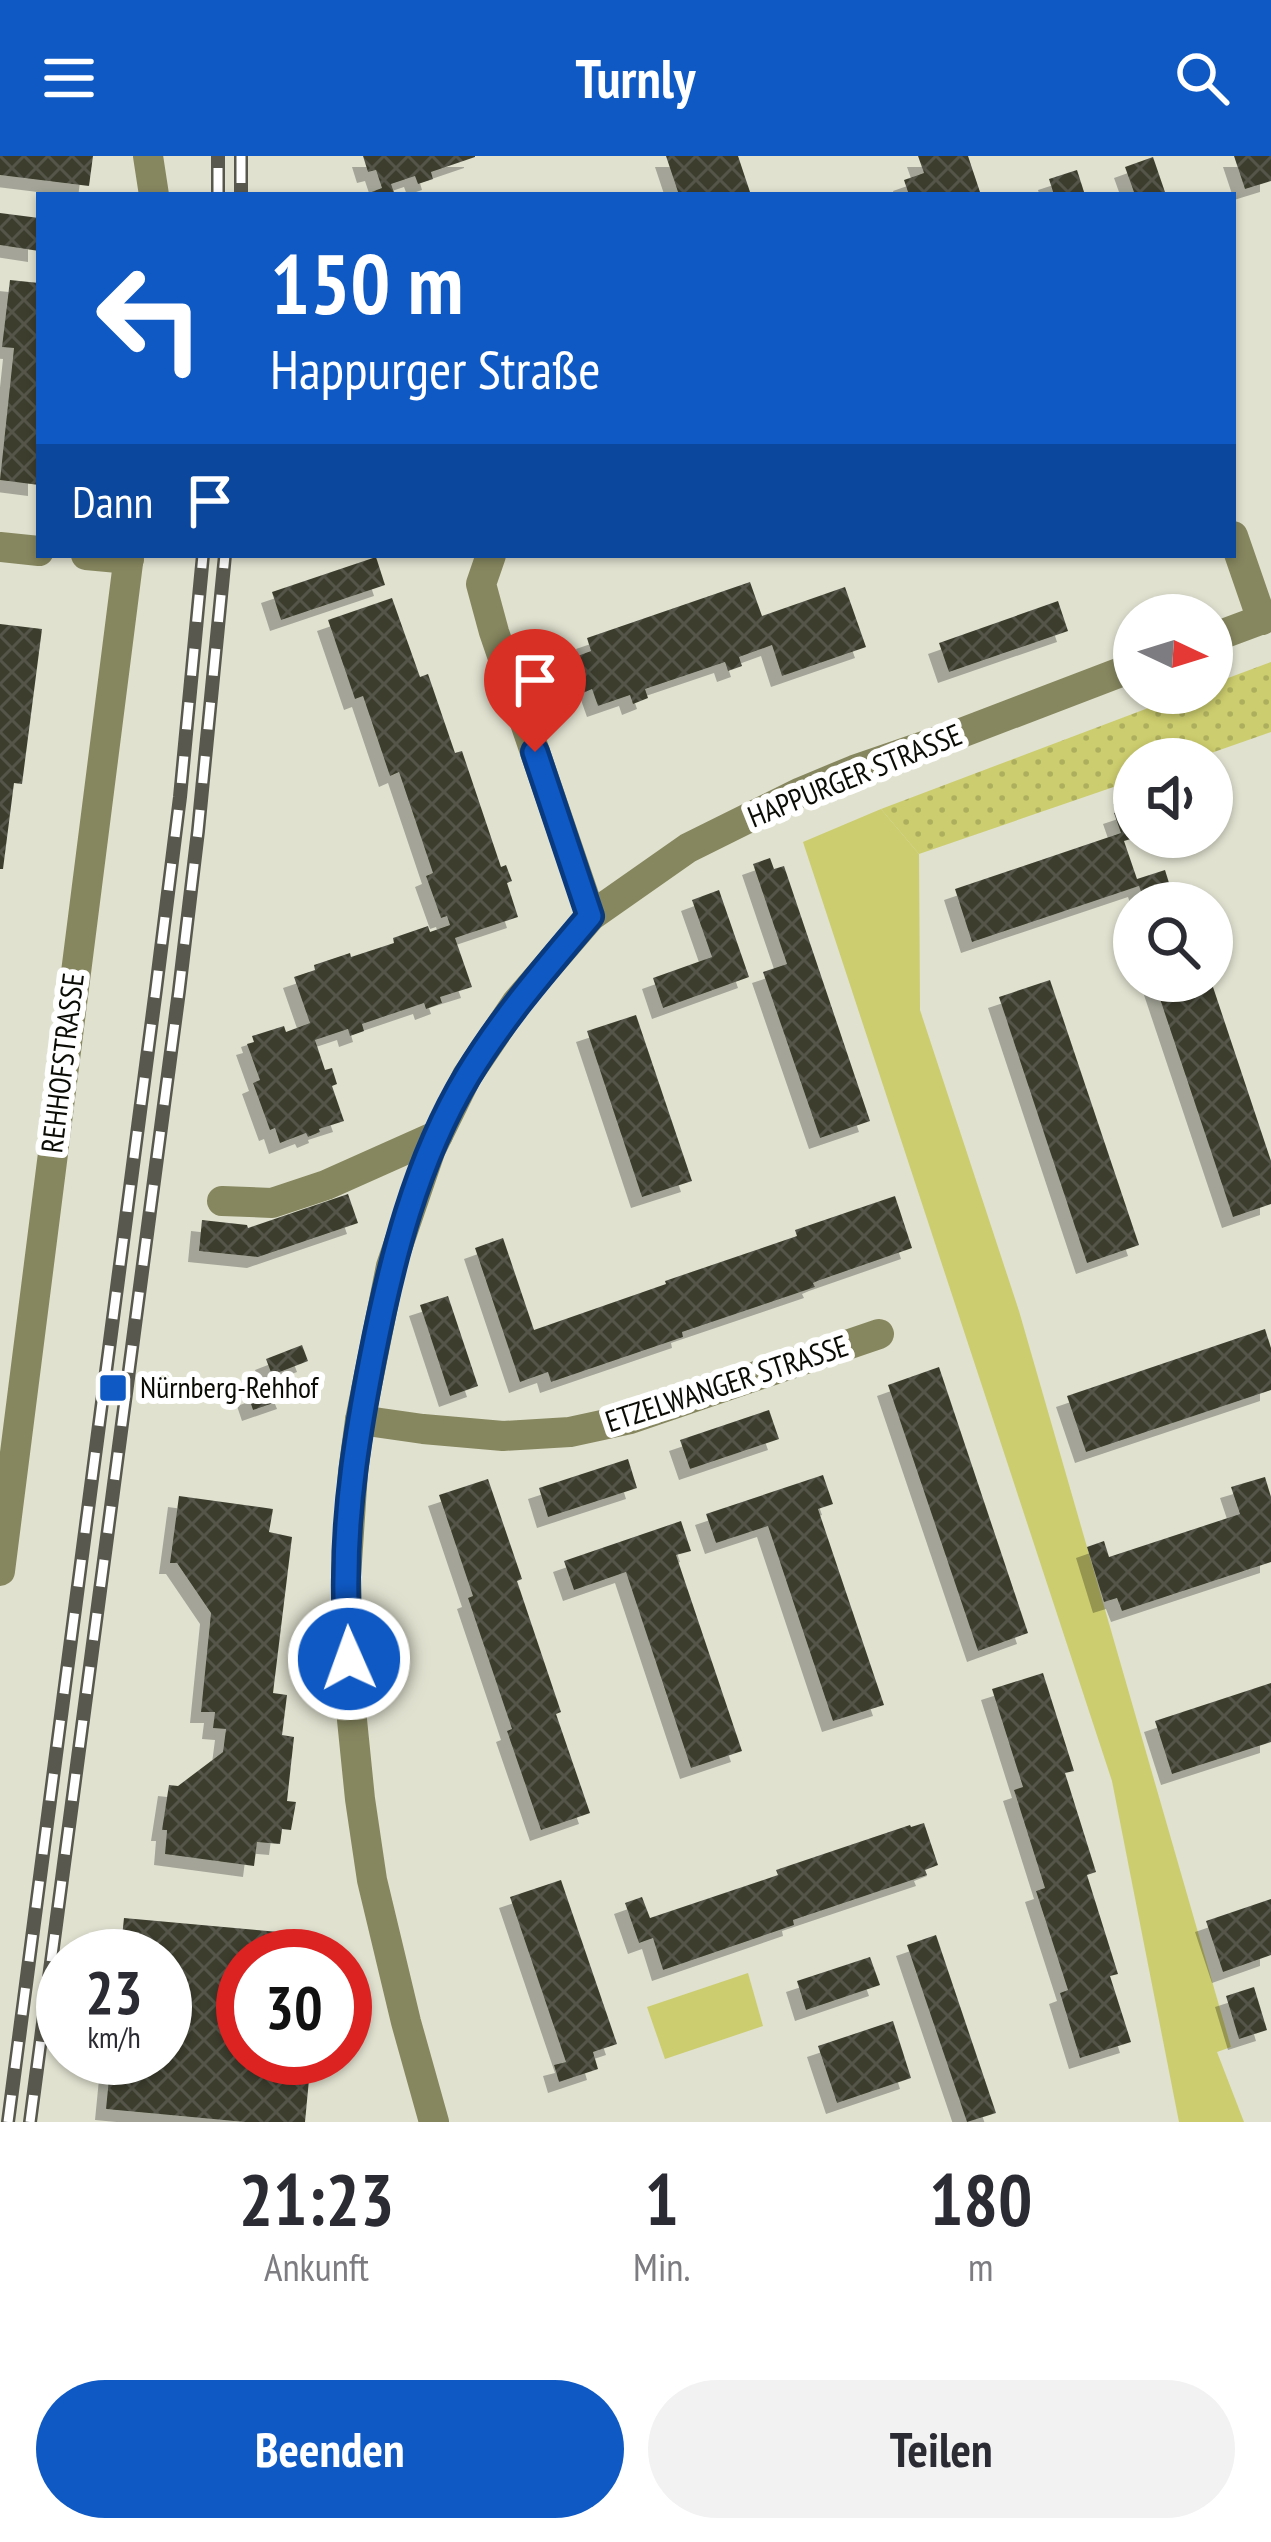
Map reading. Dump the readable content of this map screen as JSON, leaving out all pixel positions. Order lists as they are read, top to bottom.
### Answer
{
  "streets": {
    "street": ["HAPPURGER STRASSE", "REHHOFSTRASSE", "ETZELWANGER STRASSE"]
  },
  "crossings": [
    ["HAPPURGER STRASSE", "ETZELWANGER STRASSE"]
  ],
  "places": {
    "transit": ["Nürnberg-Rehhof"]
  },
  "north": "right",
  "page": {
    "header": "Turnly",
    "turn": ["150 m", "Happurger Straße"],
    "then": "Dann",
    "speed": "23 km/h",
    "limit": "30",
    "eta": [
      "21:23",
      "Ankunft",
      "1",
      "Min.",
      "180",
      "m"
    ],
    "buttons": ["Beenden", "Teilen"]
  }
}
